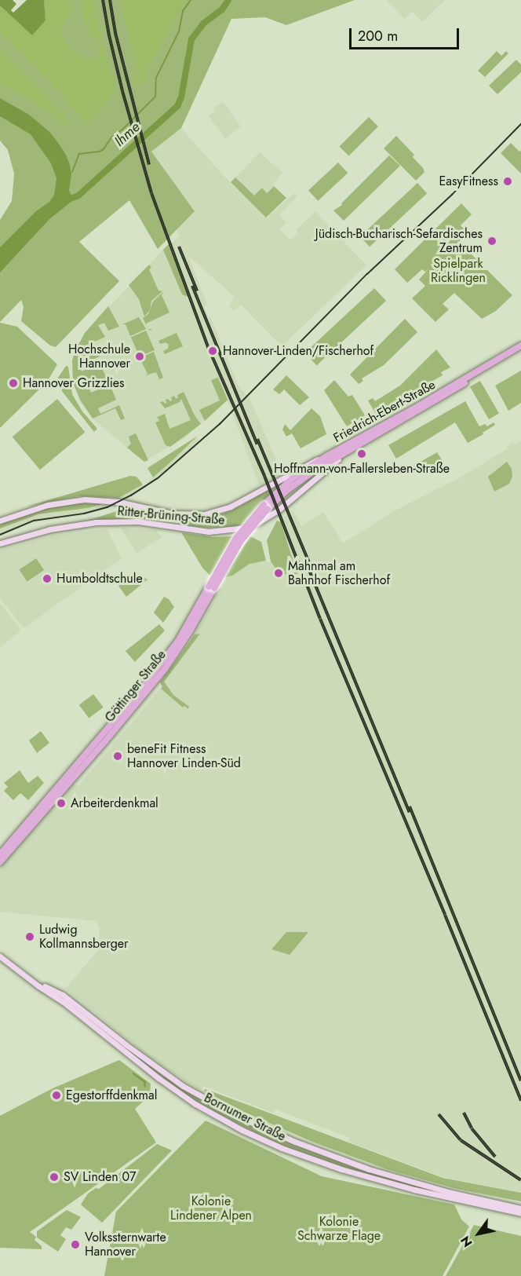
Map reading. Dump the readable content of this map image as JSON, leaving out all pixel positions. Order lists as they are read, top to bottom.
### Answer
{
  "streets": {
    "main road": [
      "Friedrich-Ebert-Straße",
      "Ritter-Brüning-Straße",
      "Göttinger Straße",
      "Bornumer Straße"
    ]
  },
  "crossings": [
    ["Friedrich-Ebert-Straße", "Ritter-Brüning-Straße"],
    ["Friedrich-Ebert-Straße", "Göttinger Straße"]
  ],
  "water": ["Ihme"],
  "parks": ["Spielpark Ricklingen", "Kolonie Lindener Alpen", "Kolonie Schwarze Flage"],
  "places": [
    "EasyFitness",
    "Jüdisch-Bucharisch-Sefardisches Zentrum",
    "Hannover-Linden/Fischerhof",
    "Hochschule Hannover",
    "Hannover Grizzlies",
    "Hoffmann-von-Fallersleben-Straße",
    "Mahnmal am Bahnhof Fischerhof",
    "Humboldtschule",
    "beneFit Fitness Hannover Linden-Süd",
    "Arbeiterdenkmal",
    "Ludwig Kollmannsberger",
    "Egestorffdenkmal",
    "SV Linden 07",
    "Volkssternwarte Hannover"
  ],
  "scale_bar": "200 m",
  "north": "bottom left"
}
